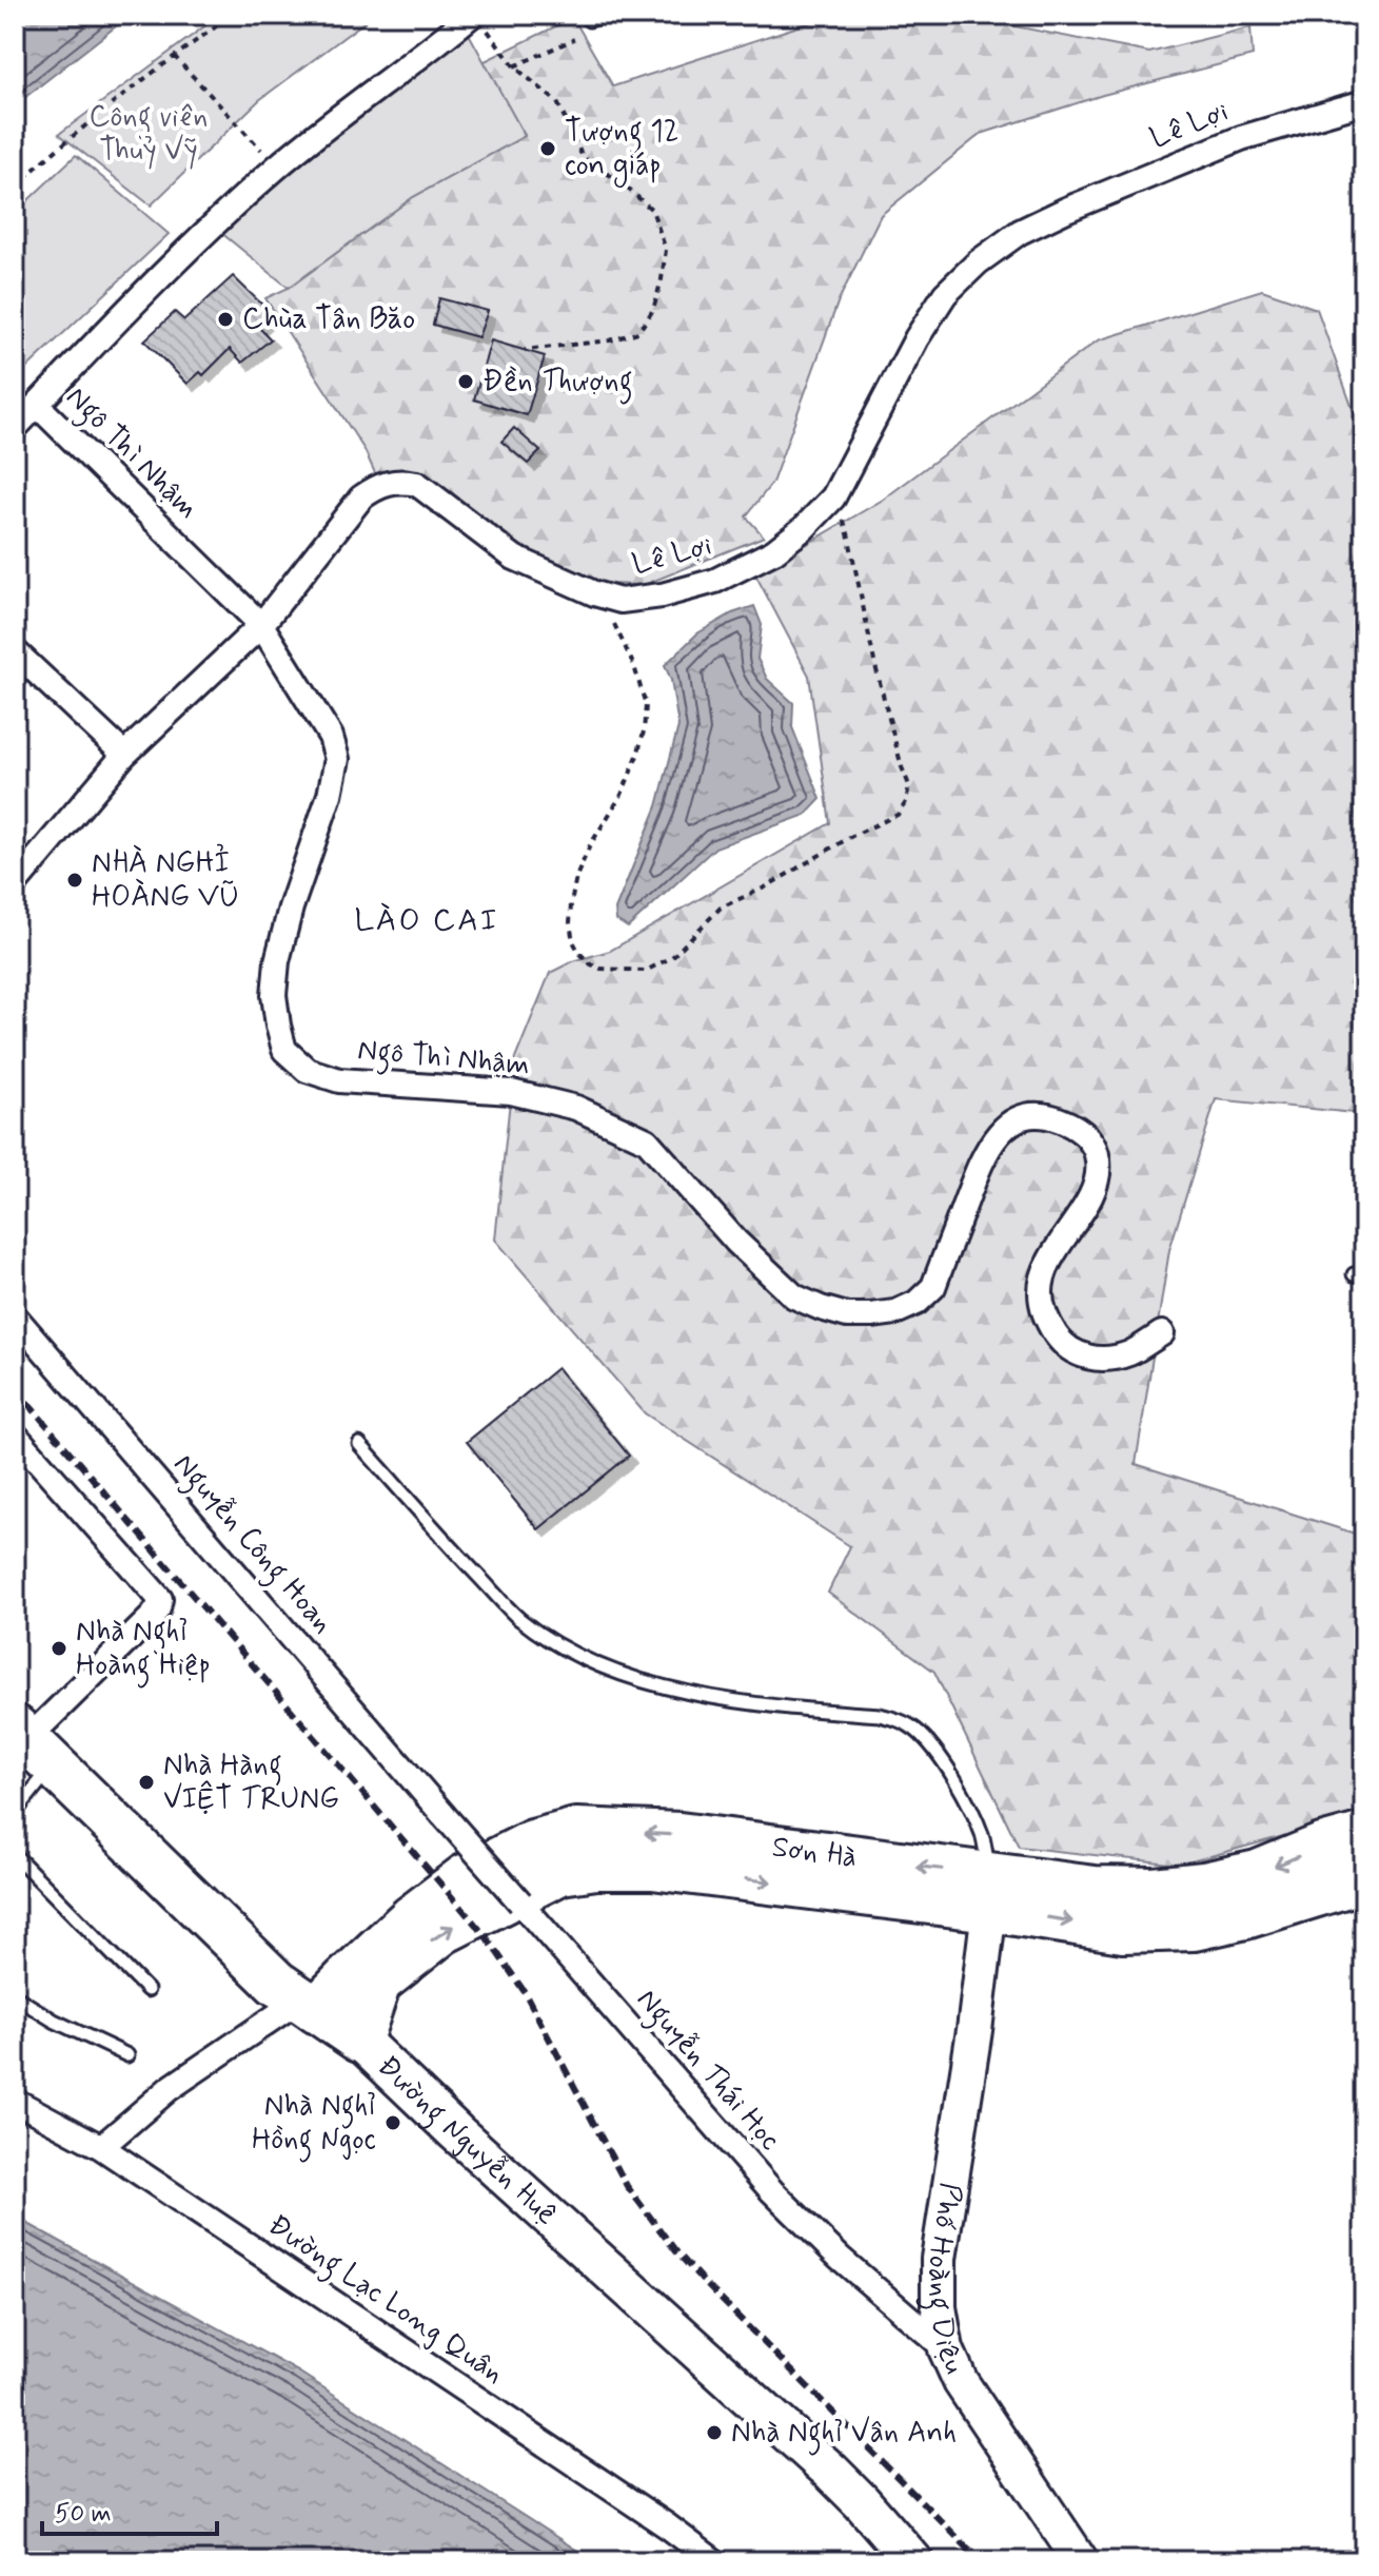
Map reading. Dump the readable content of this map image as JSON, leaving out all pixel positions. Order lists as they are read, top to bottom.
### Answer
{
  "streets": {
    "highway": ["Sơn Hà", "Đường Nguyễn Huệ"],
    "street": [
      "Lê Lợi",
      "Ngô Thì Nhậm",
      "Nguyễn Công Hoan",
      "Nguyễn Thái Học",
      "Phố Hoàng Diệu",
      "Đường Lạc Long Quân"
    ]
  },
  "crossings": [
    ["Lê Lợi", "Ngô Thì Nhậm"],
    ["Nguyễn Công Hoan", "Nguyễn Thái Học"],
    ["Sơn Hà", "Đường Nguyễn Huệ"],
    ["Sơn Hà", "Phố Hoàng Diệu"],
    ["Nguyễn Thái Học", "Phố Hoàng Diệu"]
  ],
  "districts": ["LÀO CAI"],
  "parks": ["Công viên Thuỷ Vỹ"],
  "places": [
    "Tượng 12 con giáp",
    "Chùa Tân Băo",
    "Đền Thượng",
    "NHÀ NGHỈ HOÀNG VŨ",
    "Nhà Nghỉ Hoàng Hiệp",
    "Nhà Hàng VIỆT TRUNG",
    "Nhà Nghỉ Hồng Ngọc",
    "Nhà Nghỉ Vân Anh"
  ],
  "scale_bar": "50 m"
}
